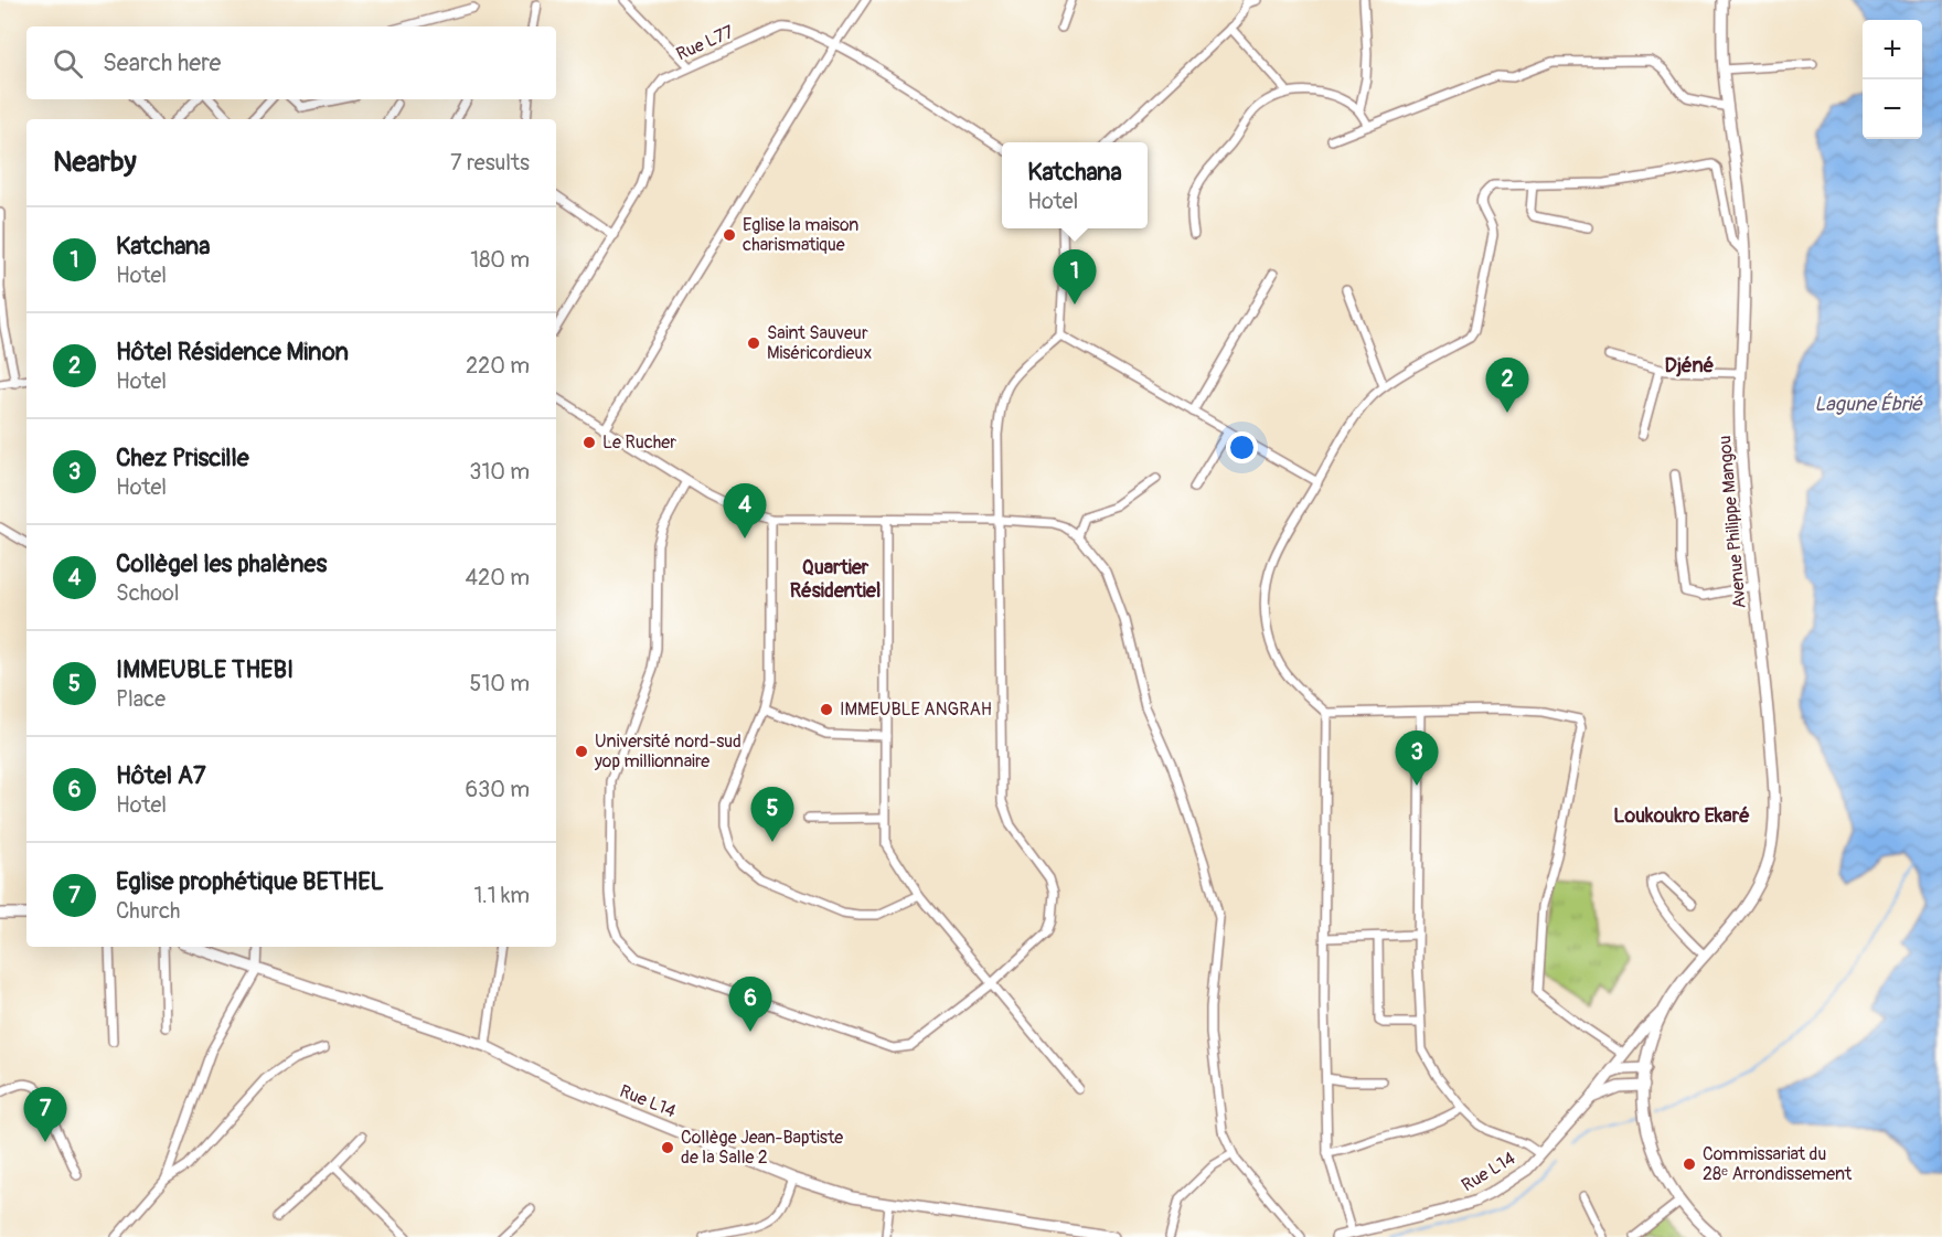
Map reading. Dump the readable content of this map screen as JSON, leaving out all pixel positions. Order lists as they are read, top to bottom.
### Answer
{
  "streets": {
    "street": ["Rue L77", "Avenue Philippe Mangou", "Rue L14"]
  },
  "crossings": [
    ["Avenue Philippe Mangou", "Rue L14"]
  ],
  "districts": ["Djéné", "Quartier Résidentiel", "Loukoukro Ekaré"],
  "water": ["Lagune Ébrié"],
  "places": [
    "Eglise la maison charismatique",
    "Saint Sauveur Miséricordieux",
    "Le Rucher",
    "IMMEUBLE ANGRAH",
    "Université nord-sud yop millionnaire",
    "Collège Jean-Baptiste de la Salle 2",
    "Commissariat du 28ᵉ Arrondissement"
  ],
  "page": {
    "map_buttons": ["+", "−"],
    "search": "Search here",
    "heading": ["Nearby", "7 results"],
    "popup": ["Katchana", "Hotel"],
    "list": [
      {
        "mark": "1",
        "name": "Katchana",
        "note": "Hotel",
        "value": "180 m"
      },
      {
        "mark": "2",
        "name": "Hôtel Résidence Minon",
        "note": "Hotel",
        "value": "220 m"
      },
      {
        "mark": "3",
        "name": "Chez Priscille",
        "note": "Hotel",
        "value": "310 m"
      },
      {
        "mark": "4",
        "name": "Collègel les phalènes",
        "note": "School",
        "value": "420 m"
      },
      {
        "mark": "5",
        "name": "IMMEUBLE THEBI",
        "note": "Place",
        "value": "510 m"
      },
      {
        "mark": "6",
        "name": "Hôtel A7",
        "note": "Hotel",
        "value": "630 m"
      },
      {
        "mark": "7",
        "name": "Eglise prophétique BETHEL",
        "note": "Church",
        "value": "1.1 km"
      }
    ],
    "pins": [
      "1",
      "2",
      "4",
      "3",
      "5",
      "6",
      "7"
    ]
  }
}
